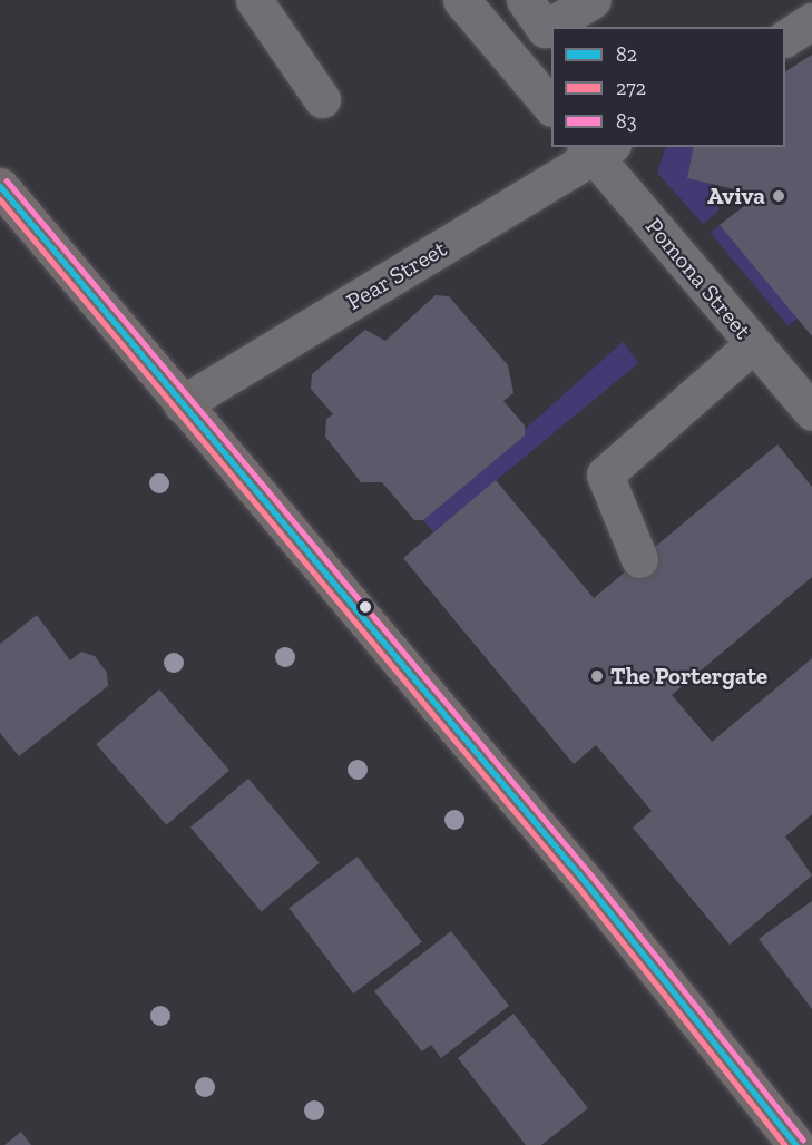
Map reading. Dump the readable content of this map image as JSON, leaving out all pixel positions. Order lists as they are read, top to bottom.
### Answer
{
  "streets": {
    "street": ["Pear Street", "Pomona Street"]
  },
  "crossings": [
    ["Pear Street", "Pomona Street"]
  ],
  "places": ["Aviva", "The Portergate"],
  "lines": ["transit line 83", "transit line 82", "transit line 272"],
  "legend": ["82", "272", "83"]
}
